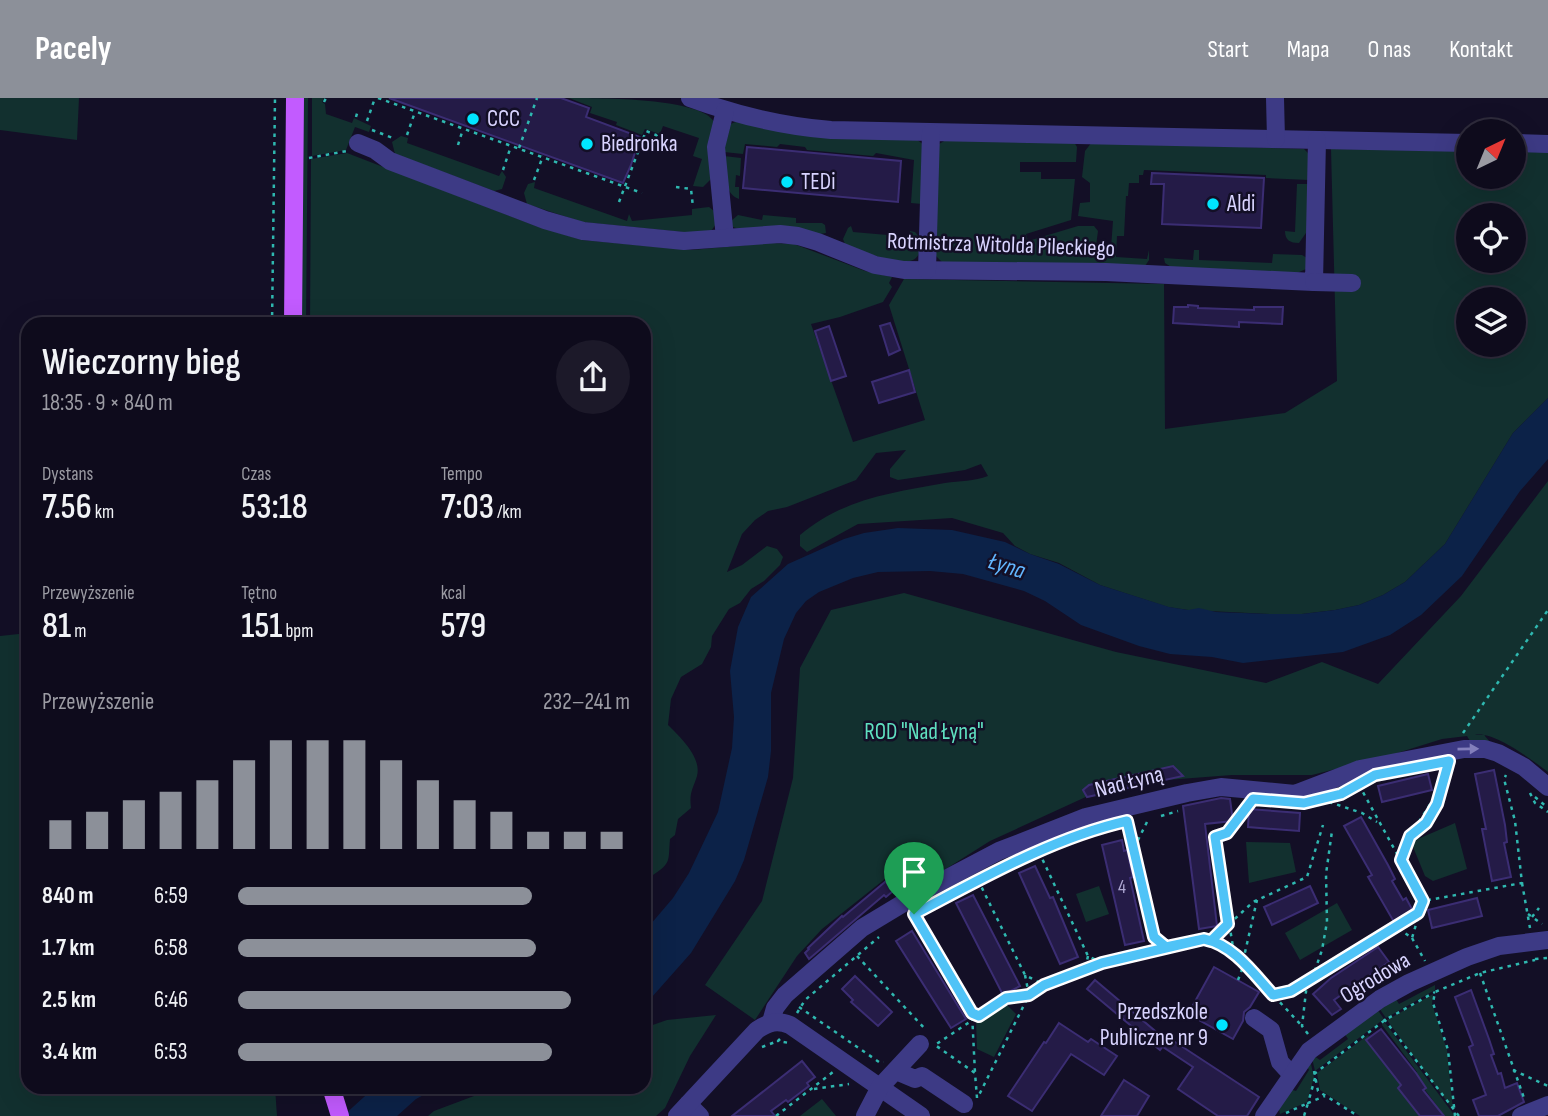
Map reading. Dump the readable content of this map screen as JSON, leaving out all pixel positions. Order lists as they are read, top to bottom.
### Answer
{
  "streets": {
    "street": ["Rotmistrza Witolda Pileckiego", "Nad Łyną", "Ogrodowa"]
  },
  "water": ["Łyna"],
  "parks": ["ROD \"Nad Łyną\""],
  "places": [
    "CCC",
    "Biedronka",
    "TEDi",
    "Aldi",
    "Przedszkole Publiczne nr 9"
  ],
  "house_numbers": ["4"],
  "north": "top right",
  "page": {
    "header": "Pacely",
    "nav": [
      "Start",
      "Mapa",
      "O nas",
      "Kontakt"
    ],
    "heading": ["Wieczorny bieg", "18:35 · 9 × 840 m"],
    "stats": [
      ["Dystans", "7.56 km"],
      ["Czas", "53:18"],
      ["Tempo", "7:03 /km"],
      ["Przewyższenie", "81 m"],
      ["Tętno", "151 bpm"],
      ["kcal", "579"]
    ],
    "chart": ["Przewyższenie", "232–241 m"],
    "list": [
      {
        "name": "840 m",
        "note": "6:59"
      },
      {
        "name": "1.7 km",
        "note": "6:58"
      },
      {
        "name": "2.5 km",
        "note": "6:46"
      },
      {
        "name": "3.4 km",
        "note": "6:53"
      }
    ]
  }
}
